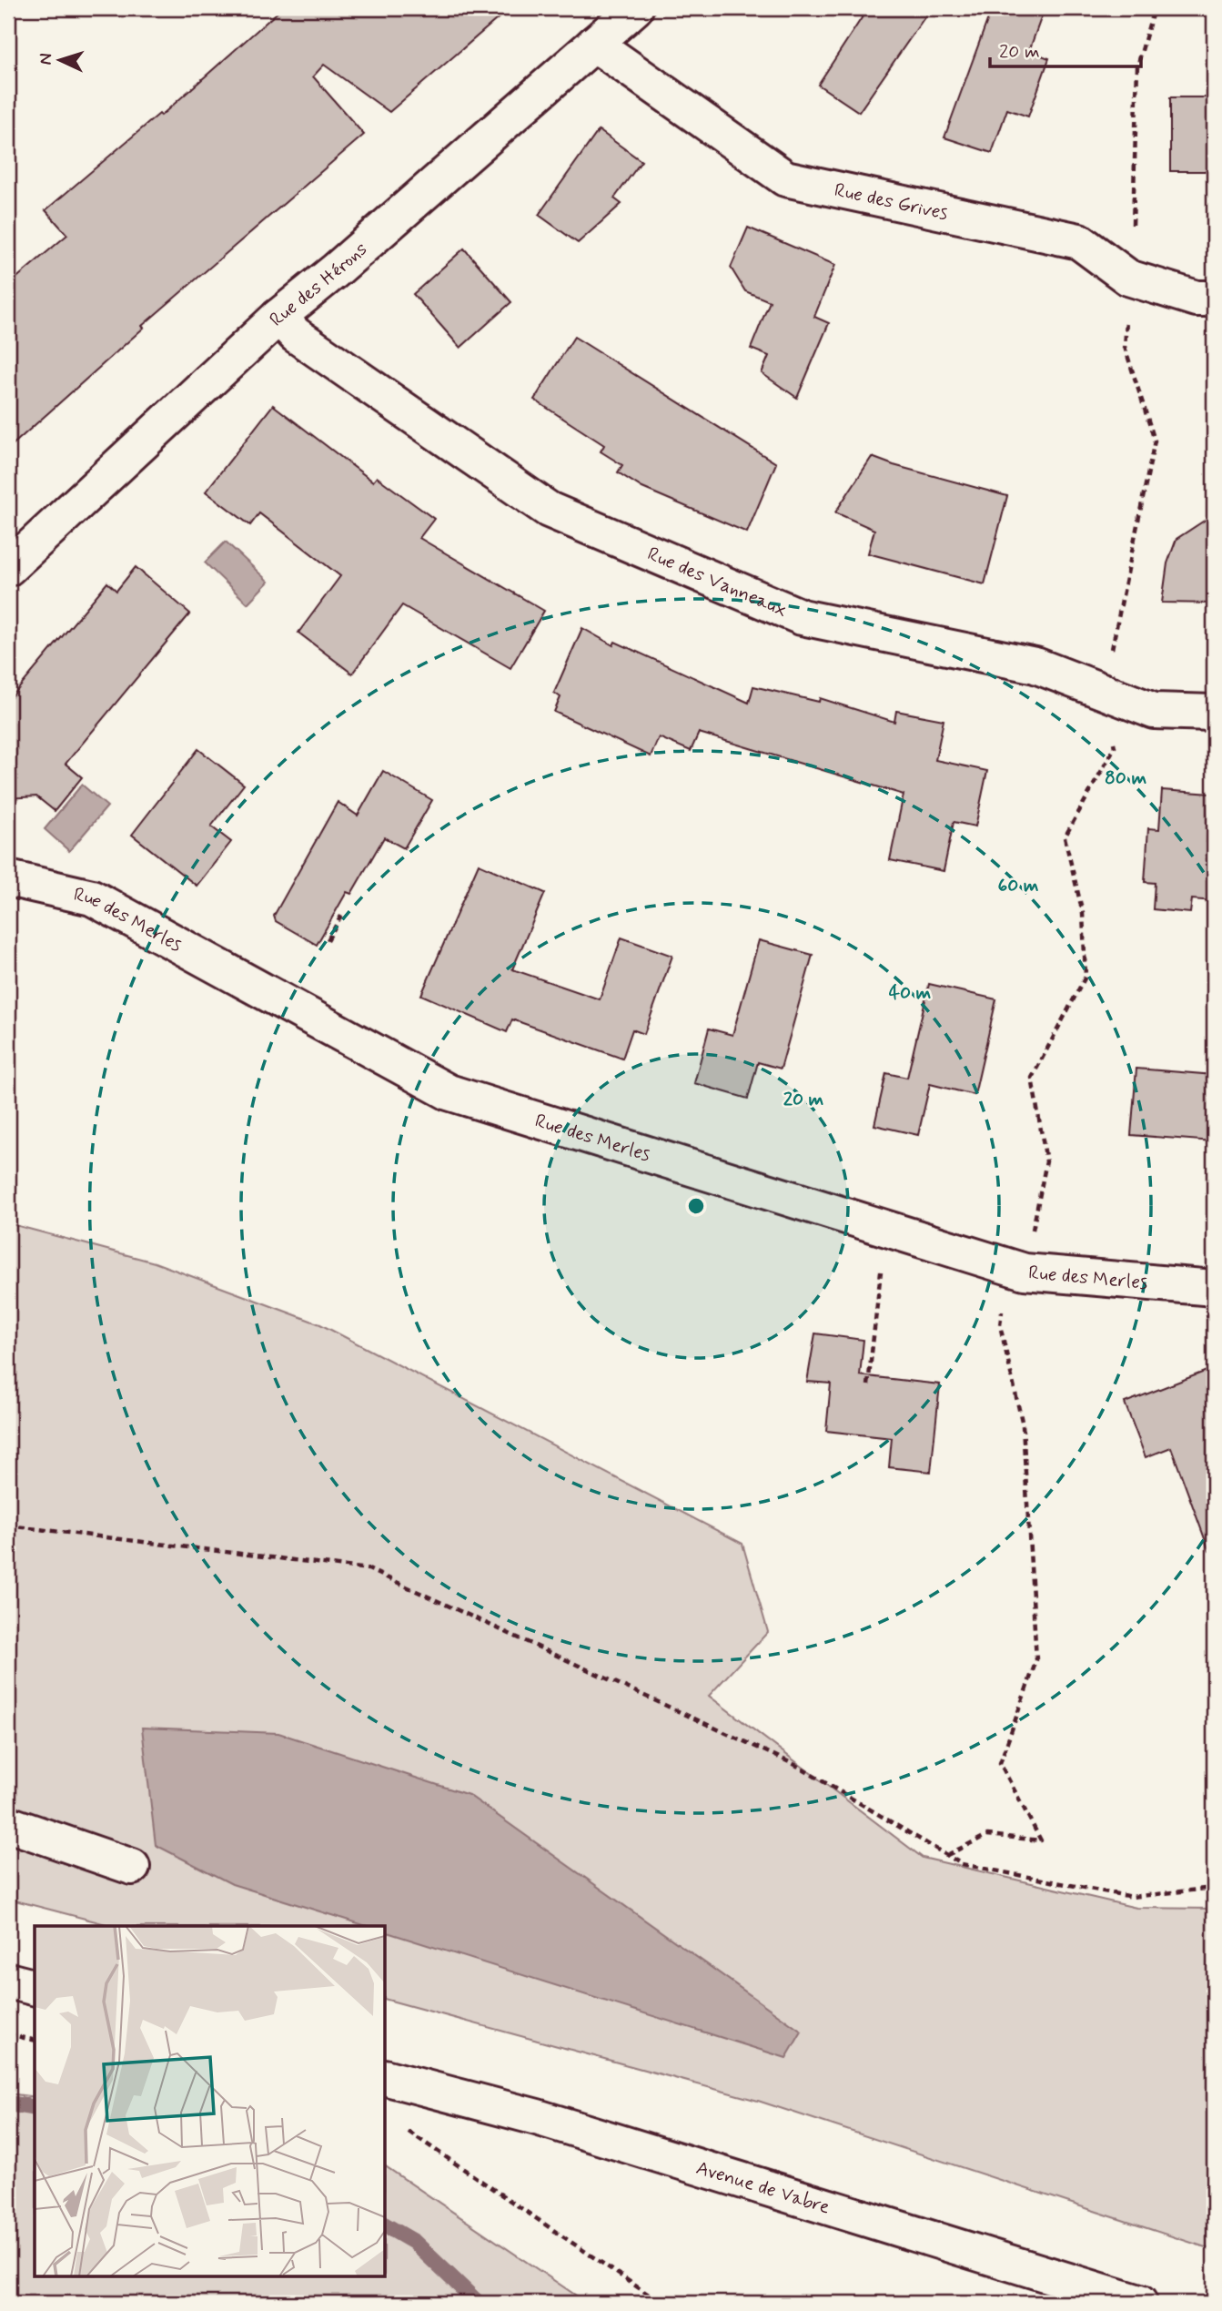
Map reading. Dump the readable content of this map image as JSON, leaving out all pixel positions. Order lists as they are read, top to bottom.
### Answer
{
  "streets": {
    "street": [
      "Rue des Grives",
      "Rue des Hérons",
      "Rue des Vanneaux",
      "Rue des Merles",
      "Avenue de Vabre"
    ]
  },
  "crossings": [
    ["Rue des Grives", "Rue des Hérons"],
    ["Rue des Hérons", "Rue des Vanneaux"]
  ],
  "scale_bar": "20 m",
  "north": "left",
  "rings": [
    "80 m",
    "60 m",
    "40 m",
    "20 m"
  ]
}
